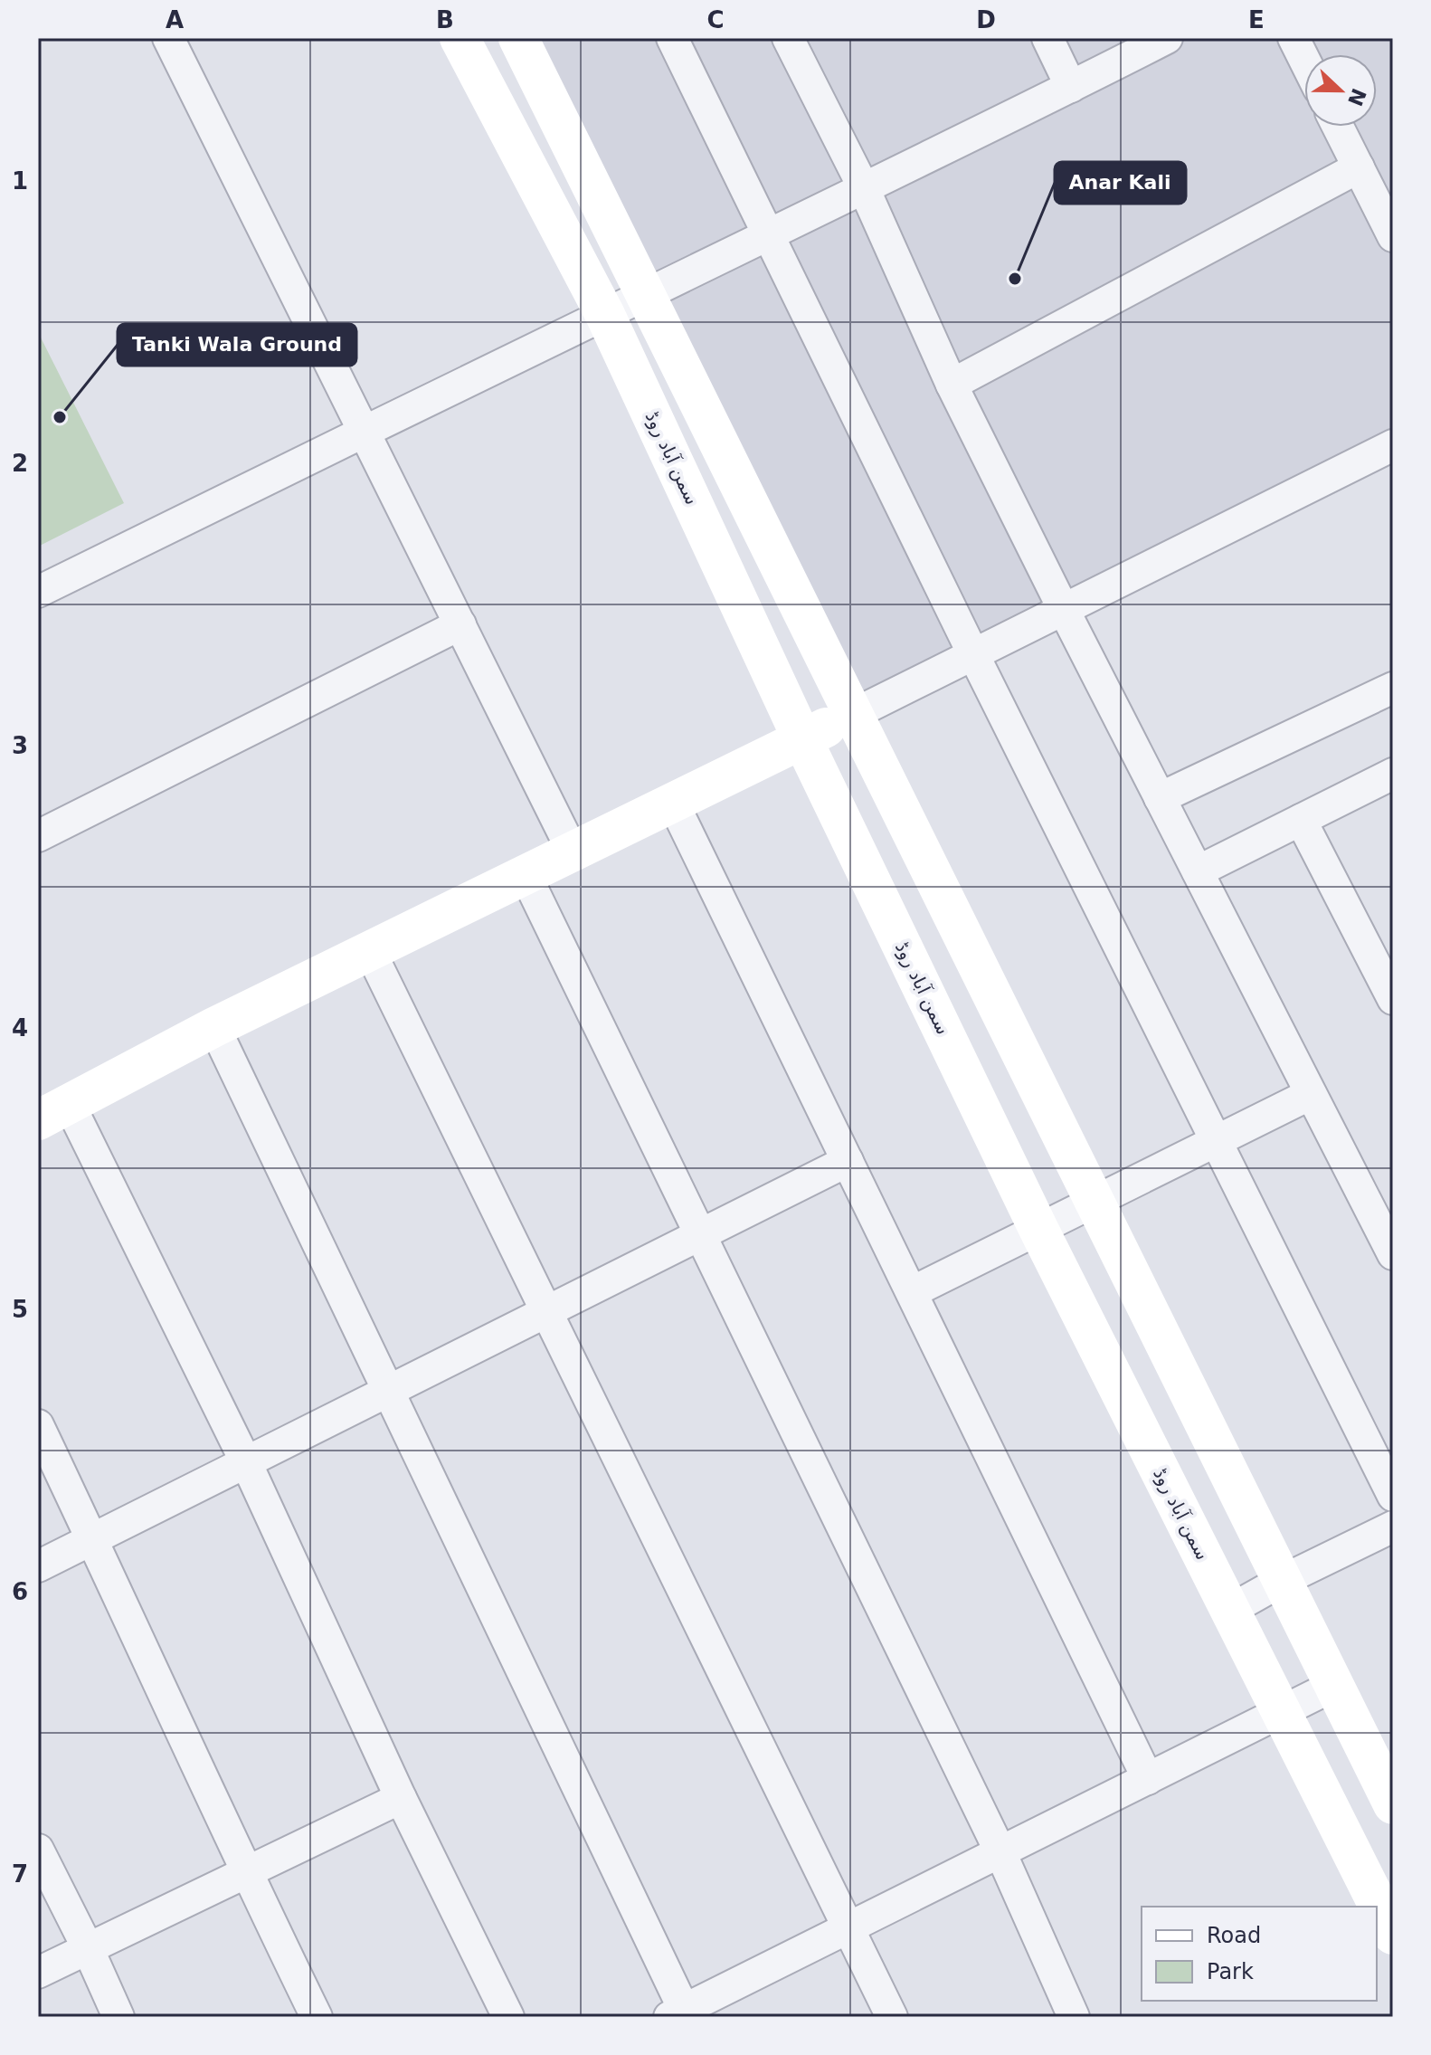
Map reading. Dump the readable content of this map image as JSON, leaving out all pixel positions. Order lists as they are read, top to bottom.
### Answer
{
  "streets": {
    "street": ["سمن آباد روڈ"]
  },
  "places": ["Anar Kali", "Tanki Wala Ground"],
  "legend": ["Road", "Park"],
  "north": "right",
  "grid": {
    "columns": [
      "A",
      "B",
      "C",
      "D",
      "E"
    ],
    "rows": [
      "1",
      "2",
      "3",
      "4",
      "5",
      "6",
      "7"
    ]
  }
}
